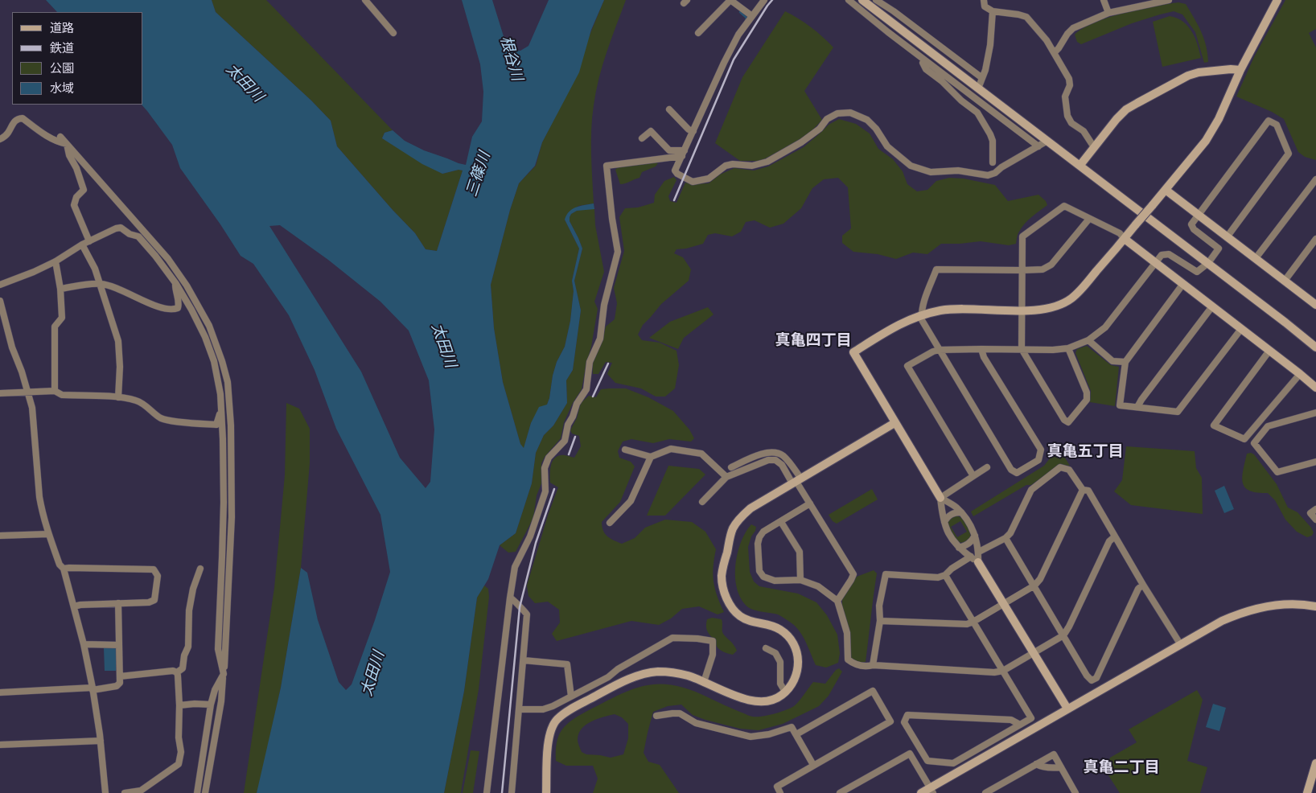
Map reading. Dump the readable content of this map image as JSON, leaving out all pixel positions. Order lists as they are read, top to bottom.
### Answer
{
  "districts": ["真亀四丁目", "真亀五丁目", "真亀二丁目"],
  "water": ["根谷川", "太田川", "三篠川"],
  "legend": [
    "道路",
    "鉄道",
    "公園",
    "水域"
  ]
}
